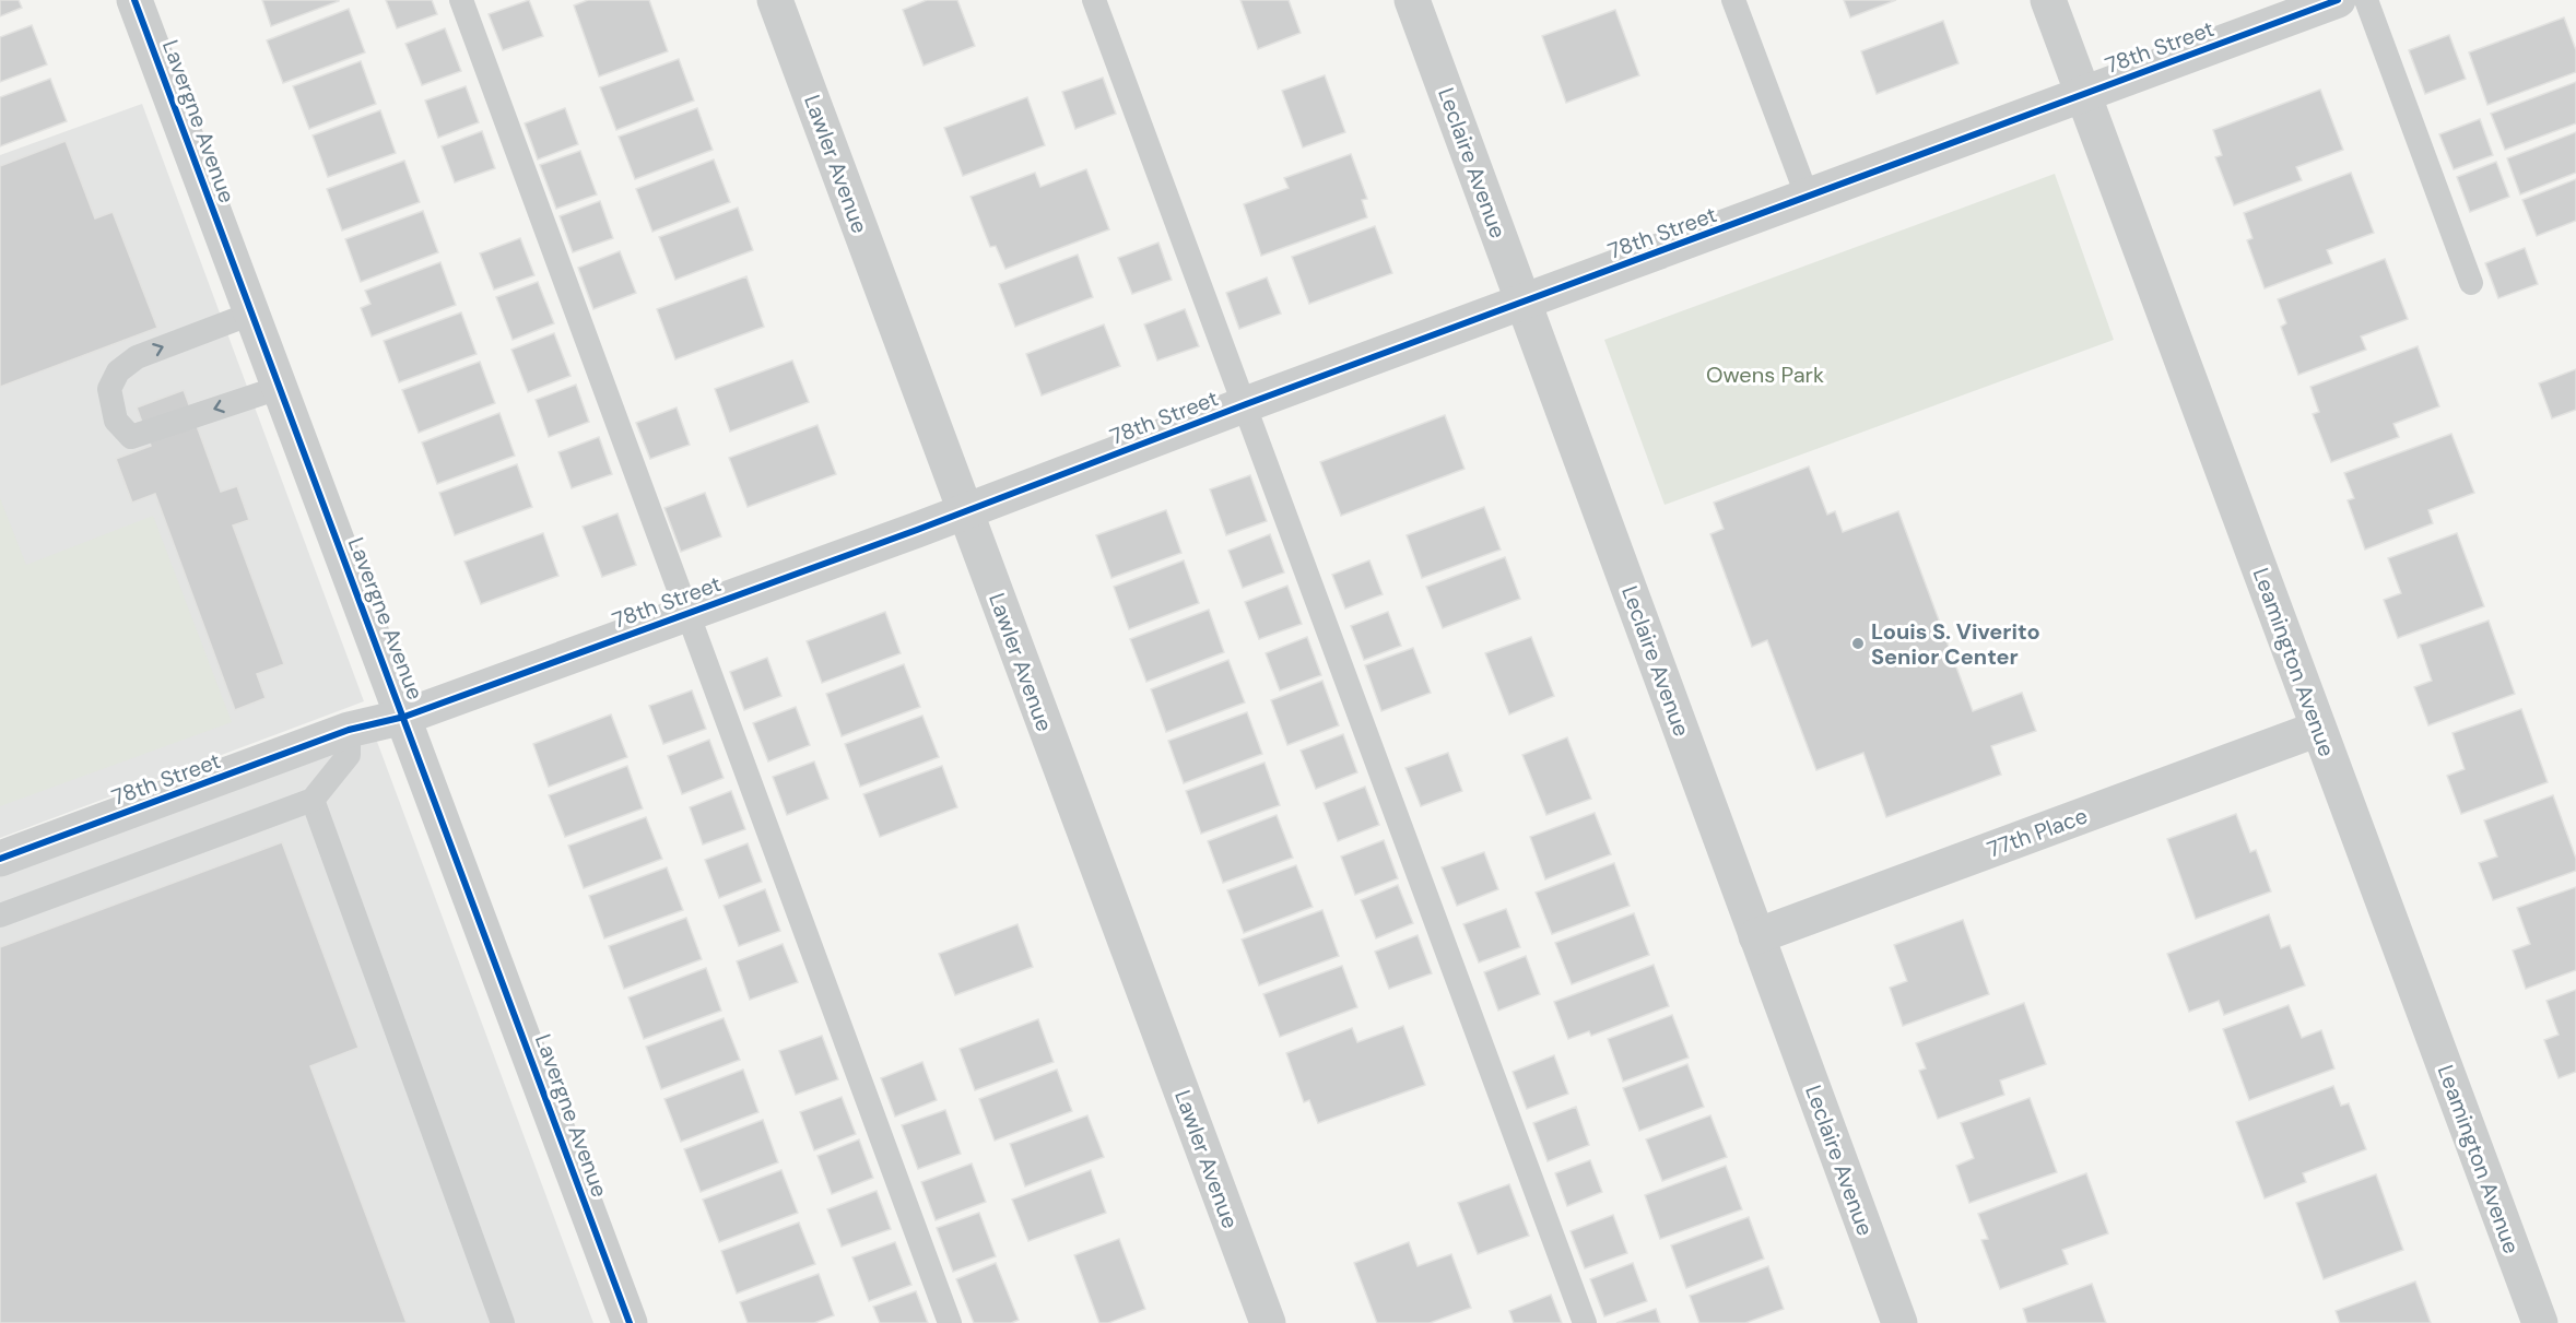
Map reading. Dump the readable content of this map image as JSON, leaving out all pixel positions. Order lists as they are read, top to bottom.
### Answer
{
  "streets": {
    "street": [
      "78th Street",
      "Lavergne Avenue",
      "Leclaire Avenue",
      "Lawler Avenue",
      "Leamington Avenue",
      "77th Place"
    ]
  },
  "crossings": [
    ["78th Street", "Lavergne Avenue"],
    ["78th Street", "Leclaire Avenue"],
    ["78th Street", "Lawler Avenue"],
    ["78th Street", "Leamington Avenue"],
    ["Leclaire Avenue", "77th Place"],
    ["Leamington Avenue", "77th Place"]
  ],
  "parks": ["Owens Park"],
  "places": ["Louis S. Viverito Senior Center"]
}
